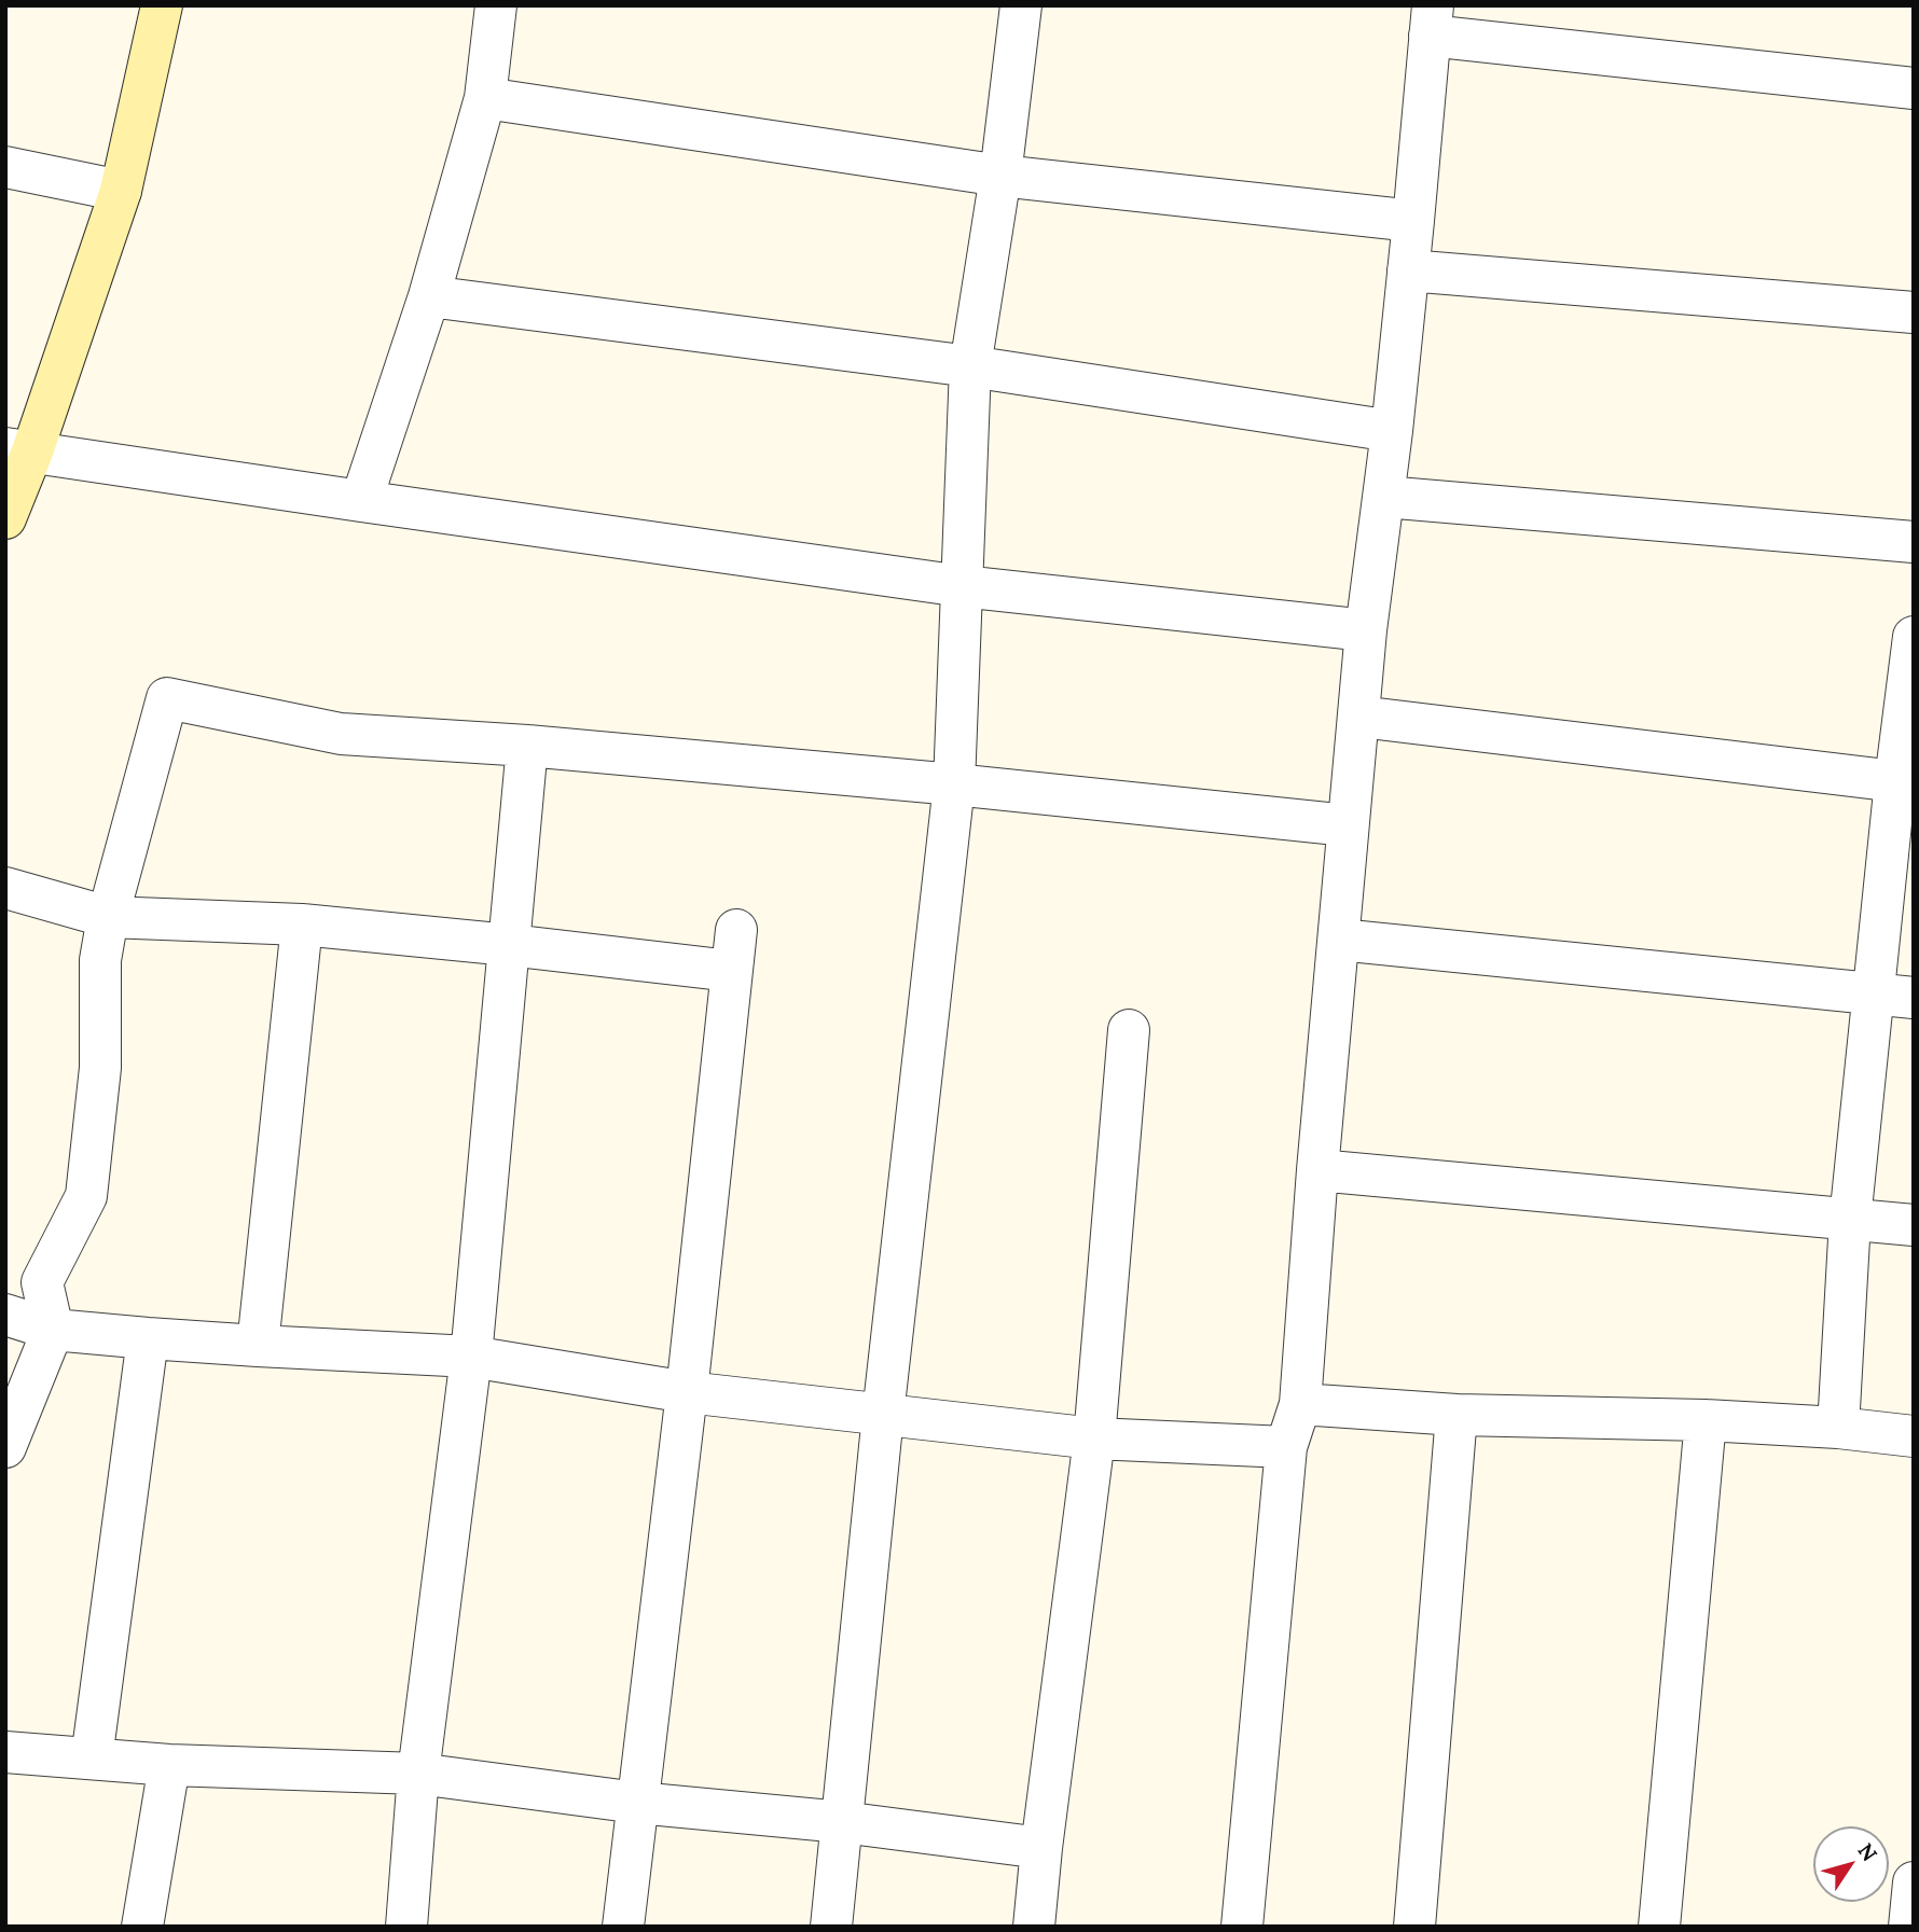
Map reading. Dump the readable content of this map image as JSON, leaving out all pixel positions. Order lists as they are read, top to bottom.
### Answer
{
  "north": "top right"
}
